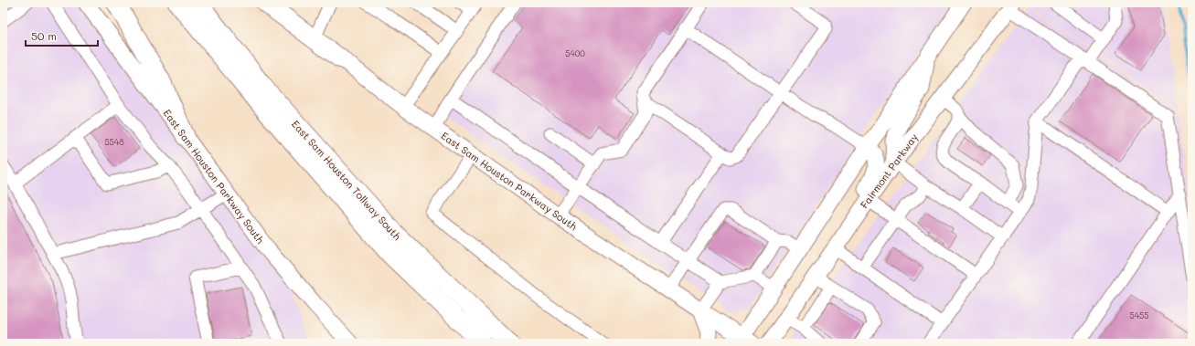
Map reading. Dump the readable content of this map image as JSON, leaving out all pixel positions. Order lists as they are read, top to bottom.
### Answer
{
  "streets": {
    "highway": ["East Sam Houston Tollway South"],
    "main road": ["Fairmont Parkway", "East Sam Houston Parkway South"]
  },
  "house_numbers": ["5400", "5548", "5455"],
  "scale_bar": "50 m"
}
